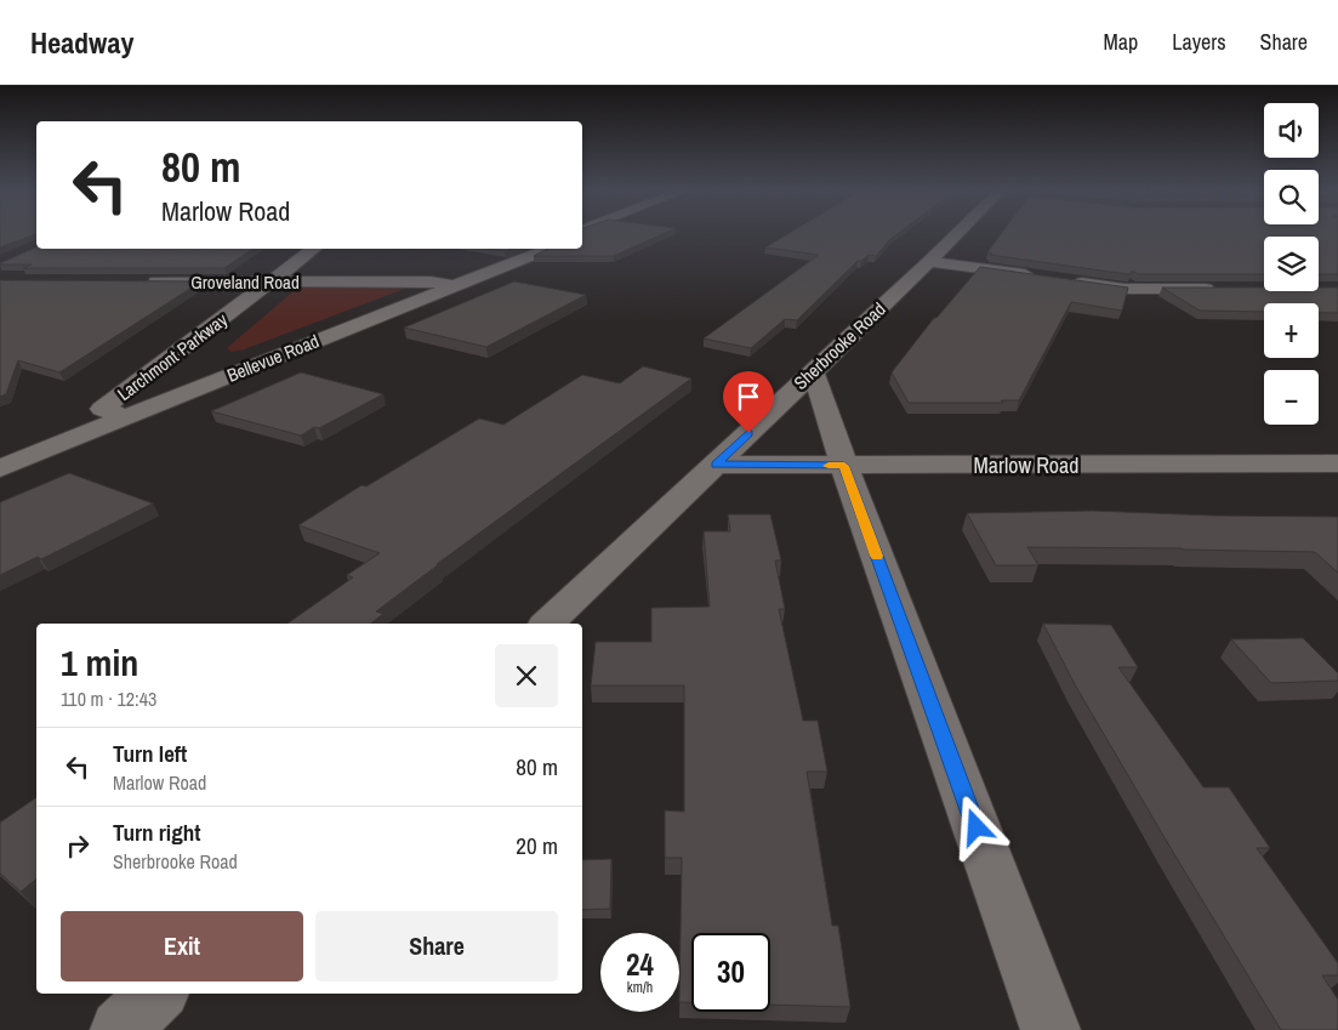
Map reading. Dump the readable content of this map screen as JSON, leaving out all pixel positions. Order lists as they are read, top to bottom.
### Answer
{
  "streets": {
    "street": [
      "Groveland Road",
      "Sherbrooke Road",
      "Larchmont Parkway",
      "Bellevue Road",
      "Marlow Road"
    ]
  },
  "crossings": [
    ["Groveland Road", "Larchmont Parkway"],
    ["Groveland Road", "Bellevue Road"],
    ["Sherbrooke Road", "Marlow Road"],
    ["Larchmont Parkway", "Bellevue Road"]
  ],
  "page": {
    "header": "Headway",
    "nav": ["Map", "Layers", "Share"],
    "map_buttons": ["+", "−"],
    "turn": ["80 m", "Marlow Road"],
    "heading": ["1 min", "110 m · 12:43"],
    "list": [
      {
        "name": "Turn left",
        "note": "Marlow Road",
        "value": "80 m"
      },
      {
        "name": "Turn right",
        "note": "Sherbrooke Road",
        "value": "20 m"
      }
    ],
    "buttons": ["Exit", "Share"],
    "speed": "24 km/h",
    "limit": "30"
  }
}
